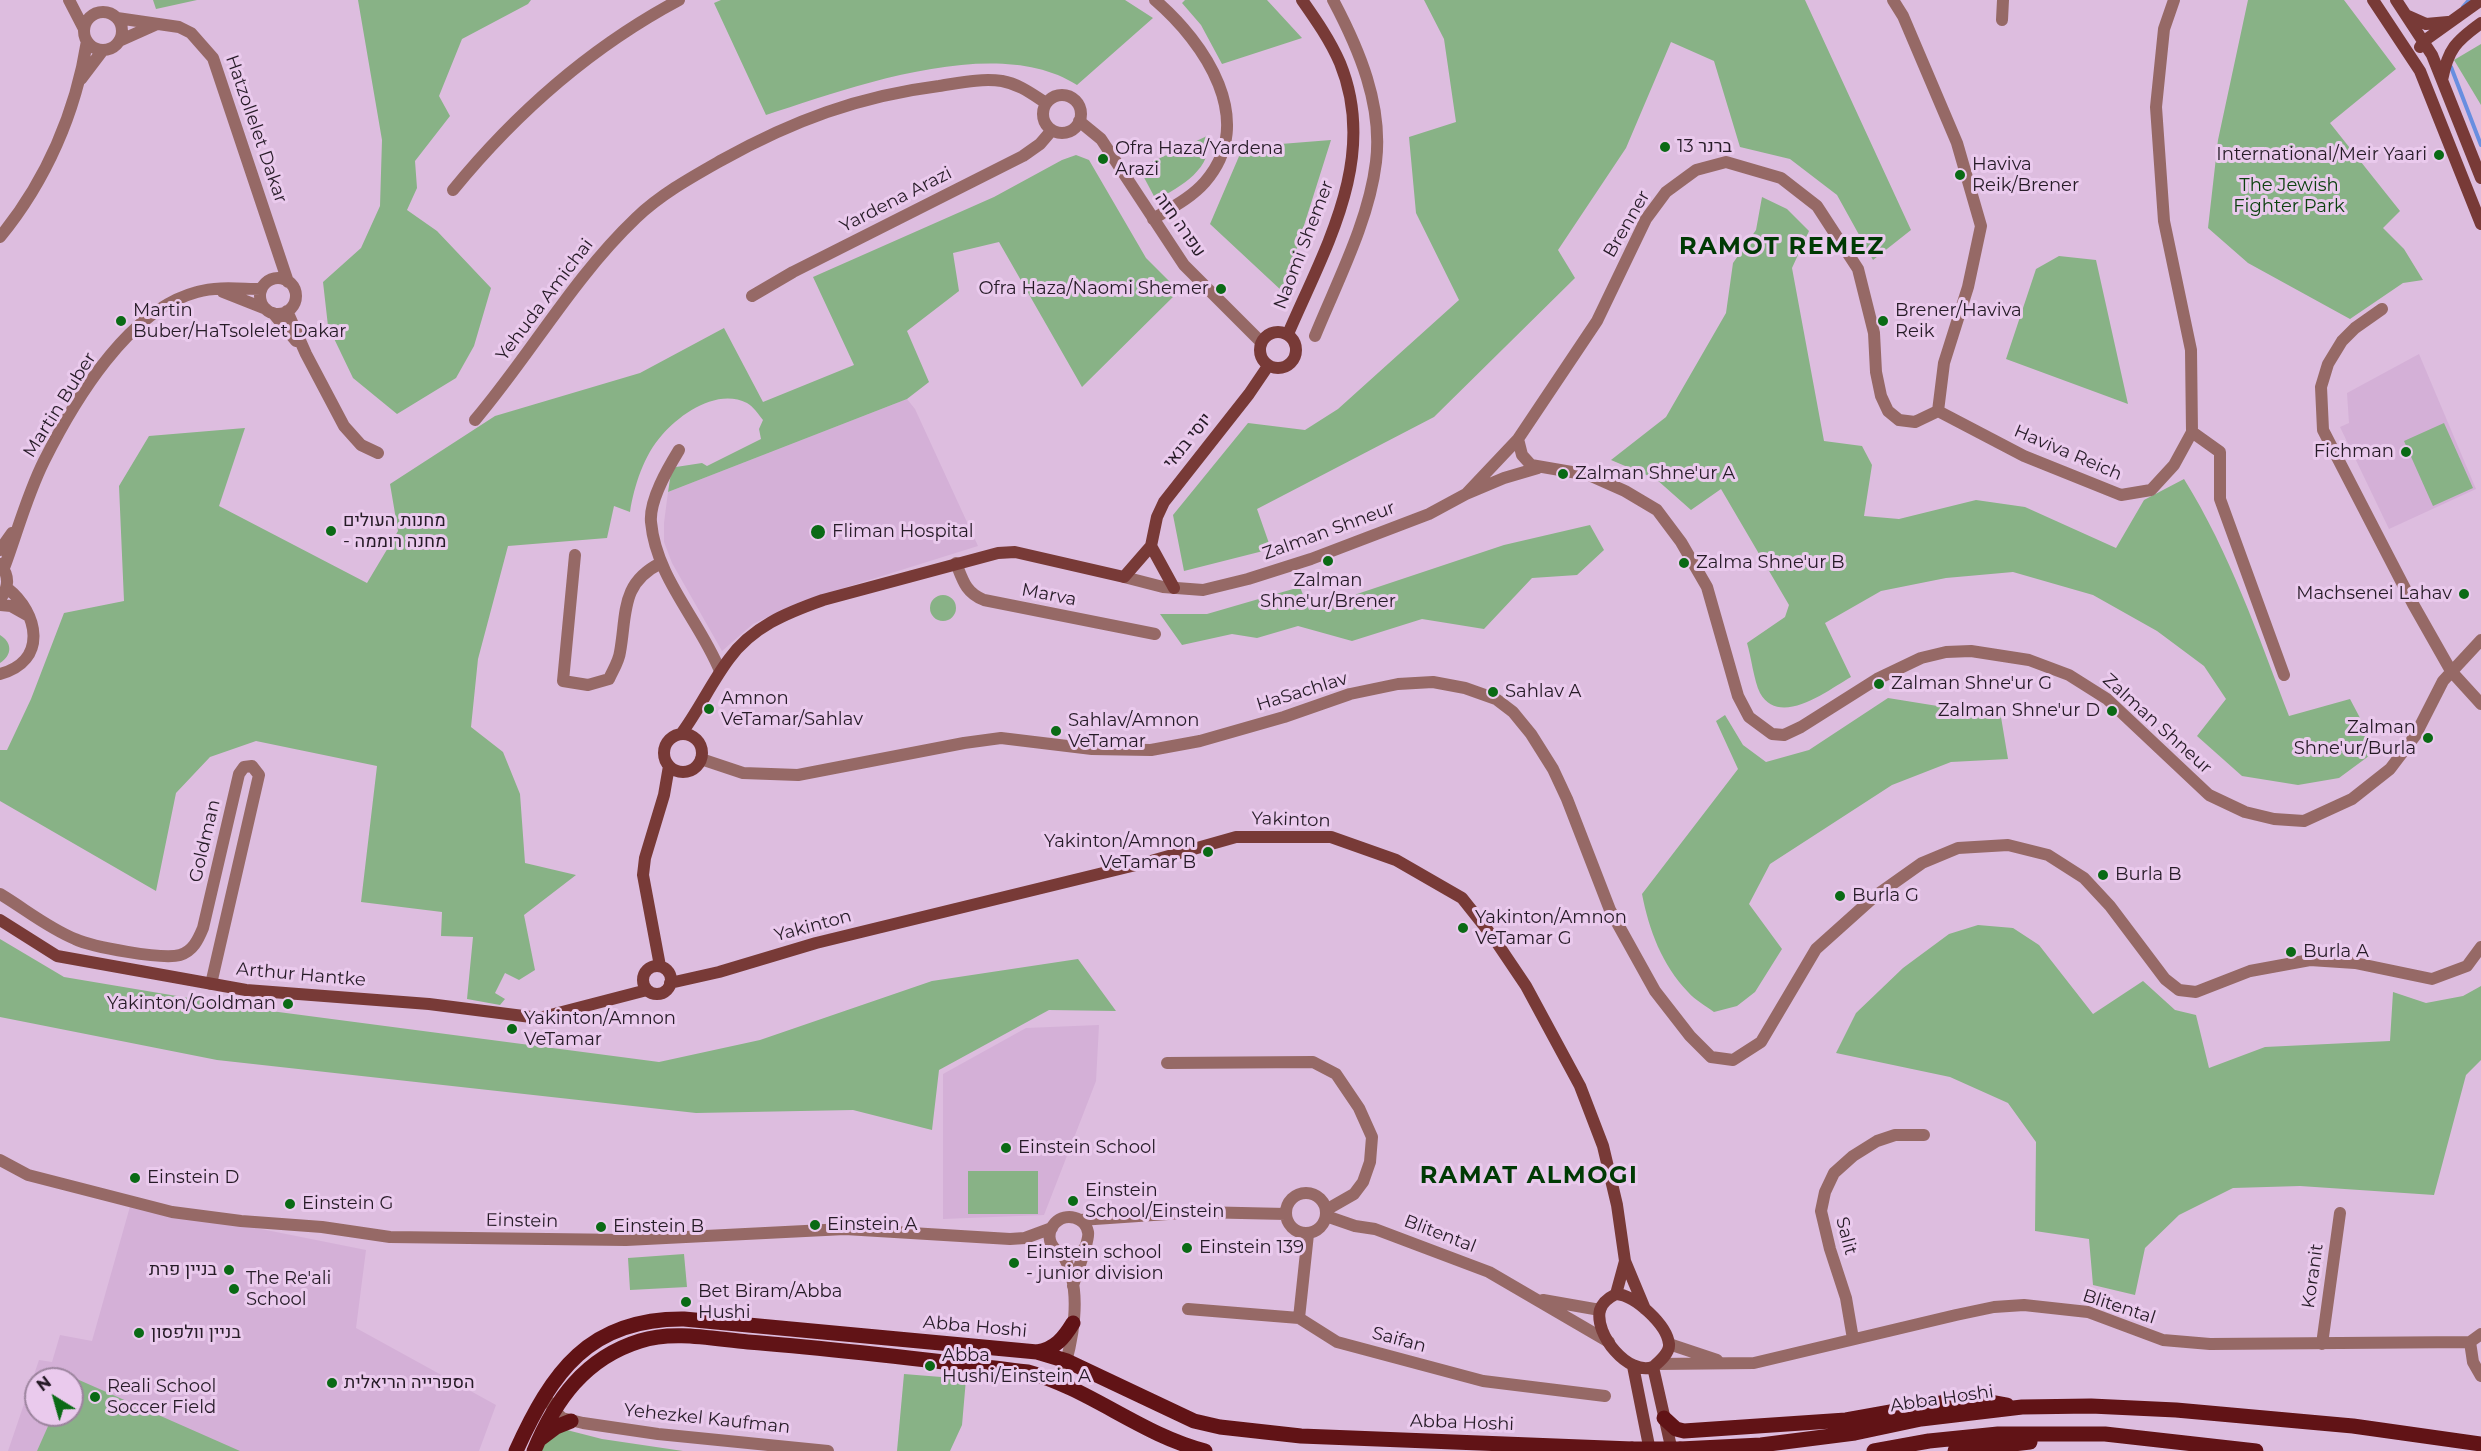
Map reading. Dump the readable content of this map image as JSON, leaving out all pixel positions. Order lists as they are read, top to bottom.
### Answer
{
  "streets": {
    "main road": ["Abba Hoshi"],
    "street": [
      "Hatzollelet Dakar",
      "Yardena Arazi",
      "Brenner",
      "עפרה חזה",
      "Naomi Shemer",
      "Yehuda Amichai",
      "Martin Buber",
      "יוסי בנאי",
      "Haviva Reich",
      "Zalman Shneur",
      "Marva",
      "HaSachlav",
      "Yakinton",
      "Goldman",
      "Arthur Hantke",
      "Einstein",
      "Blitental",
      "Salit",
      "Koranit",
      "Saifan",
      "Yehezkel Kaufman"
    ]
  },
  "crossings": [
    ["Hatzollelet Dakar", "Martin Buber"],
    ["Yardena Arazi", "עפרה חזה"],
    ["Yardena Arazi", "Yehuda Amichai"],
    ["Brenner", "Haviva Reich"],
    ["Brenner", "Zalman Shneur"],
    ["עפרה חזה", "Naomi Shemer"],
    ["עפרה חזה", "Yehuda Amichai"],
    ["עפרה חזה", "יוסי בנאי"],
    ["Naomi Shemer", "יוסי בנאי"],
    ["יוסי בנאי", "Zalman Shneur"],
    ["Yakinton", "Arthur Hantke"],
    ["Yakinton", "Blitental"],
    ["Goldman", "Arthur Hantke"],
    ["Blitental", "Salit"],
    ["Blitental", "Koranit"],
    ["Abba Hoshi", "Yehezkel Kaufman"]
  ],
  "districts": ["RAMOT REMEZ", "RAMAT ALMOGI"],
  "parks": ["The Jewish Fighter Park"],
  "places": [
    "ברנר 13",
    "International/Meir Yaari",
    "Ofra Haza/Yardena Arazi",
    "Haviva Reik/Brener",
    "Ofra Haza/Naomi Shemer",
    "Martin Buber/HaTsolelet Dakar",
    "Brener/Haviva Reik",
    "Fichman",
    "Zalman Shne'ur A",
    "מחנות העולים - מחנה רוממה",
    "Fliman Hospital",
    "Zalman Shne'ur/Brener",
    "Zalma Shne'ur B",
    "Machsenei Lahav",
    "Zalman Shne'ur G",
    "Sahlav A",
    "Amnon VeTamar/Sahlav",
    "Zalman Shne'ur D",
    "Sahlav/Amnon VeTamar",
    "Zalman Shne'ur/Burla",
    "Yakinton/Amnon VeTamar B",
    "Burla B",
    "Burla G",
    "Yakinton/Amnon VeTamar G",
    "Burla A",
    "Yakinton/Goldman",
    "Yakinton/Amnon VeTamar",
    "Einstein School",
    "Einstein D",
    "Einstein School/Einstein",
    "Einstein G",
    "Einstein A",
    "Einstein B",
    "Einstein 139",
    "Einstein school - junior division",
    "בניין פרת",
    "The Re'ali School",
    "Bet Biram/Abba Hushi",
    "בניין וולפסון",
    "Abba Hushi/Einstein A",
    "הספרייה הריאלית",
    "Reali School Soccer Field"
  ],
  "north": "top left"
}
